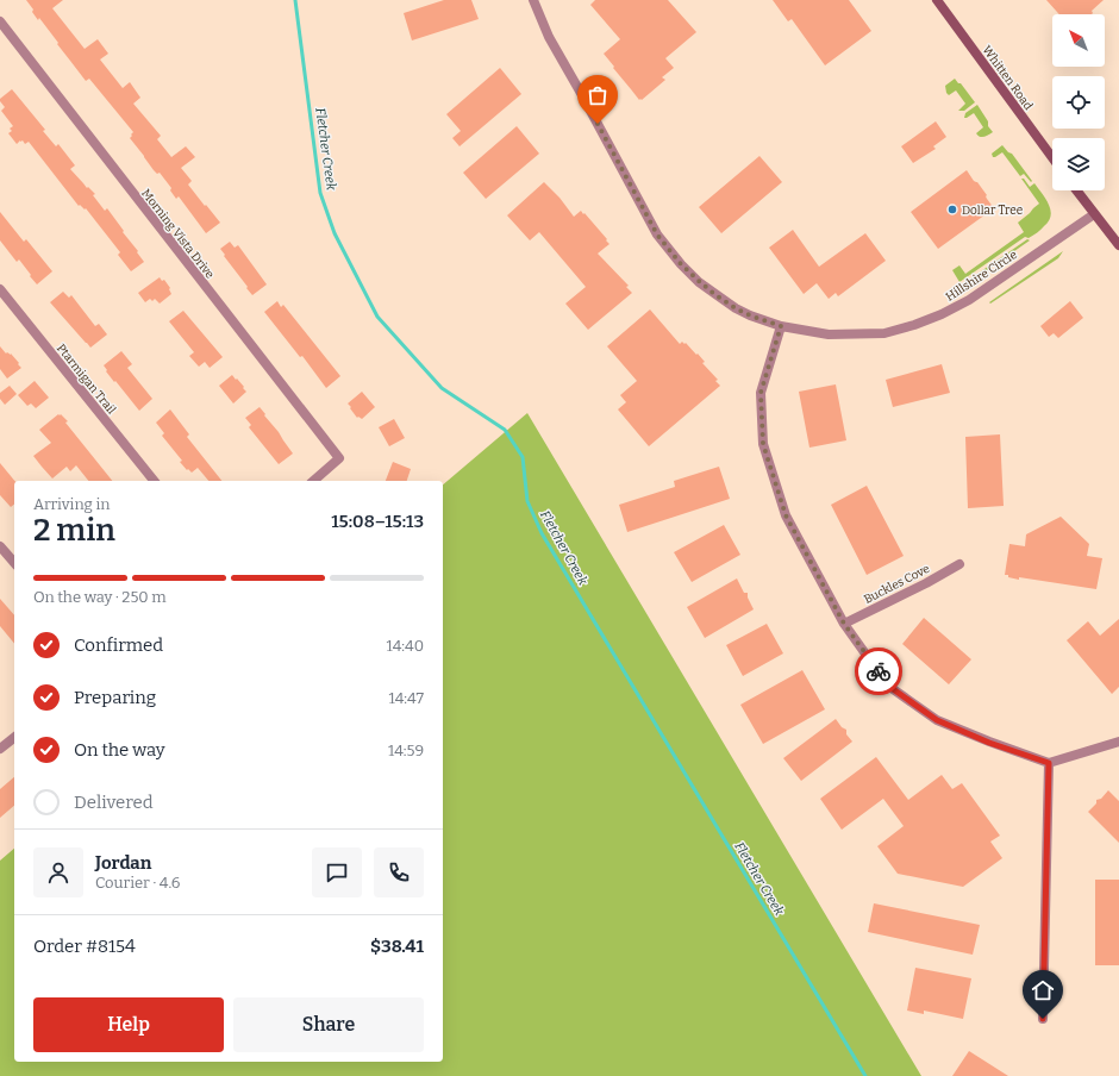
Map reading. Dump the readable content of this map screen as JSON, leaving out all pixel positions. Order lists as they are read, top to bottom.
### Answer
{
  "streets": {
    "main road": ["Whitten Road"],
    "street": [
      "Morning Vista Drive",
      "Hillshire Circle",
      "Ptarmigan Trail",
      "Buckles Cove"
    ]
  },
  "water": ["Fletcher Creek"],
  "places": ["Dollar Tree"],
  "north": "top left",
  "page": {
    "heading": ["2 min", "Arriving in", "15:08–15:13"],
    "panel": [
      "Jordan",
      "Courier · 4.6",
      "Order #8154",
      "$38.41"
    ],
    "bar": "On the way · 250 m",
    "list": [
      ["Confirmed", "14:40"],
      ["Preparing", "14:47"],
      ["On the way", "14:59"],
      "Delivered"
    ],
    "buttons": ["Help", "Share"]
  }
}
